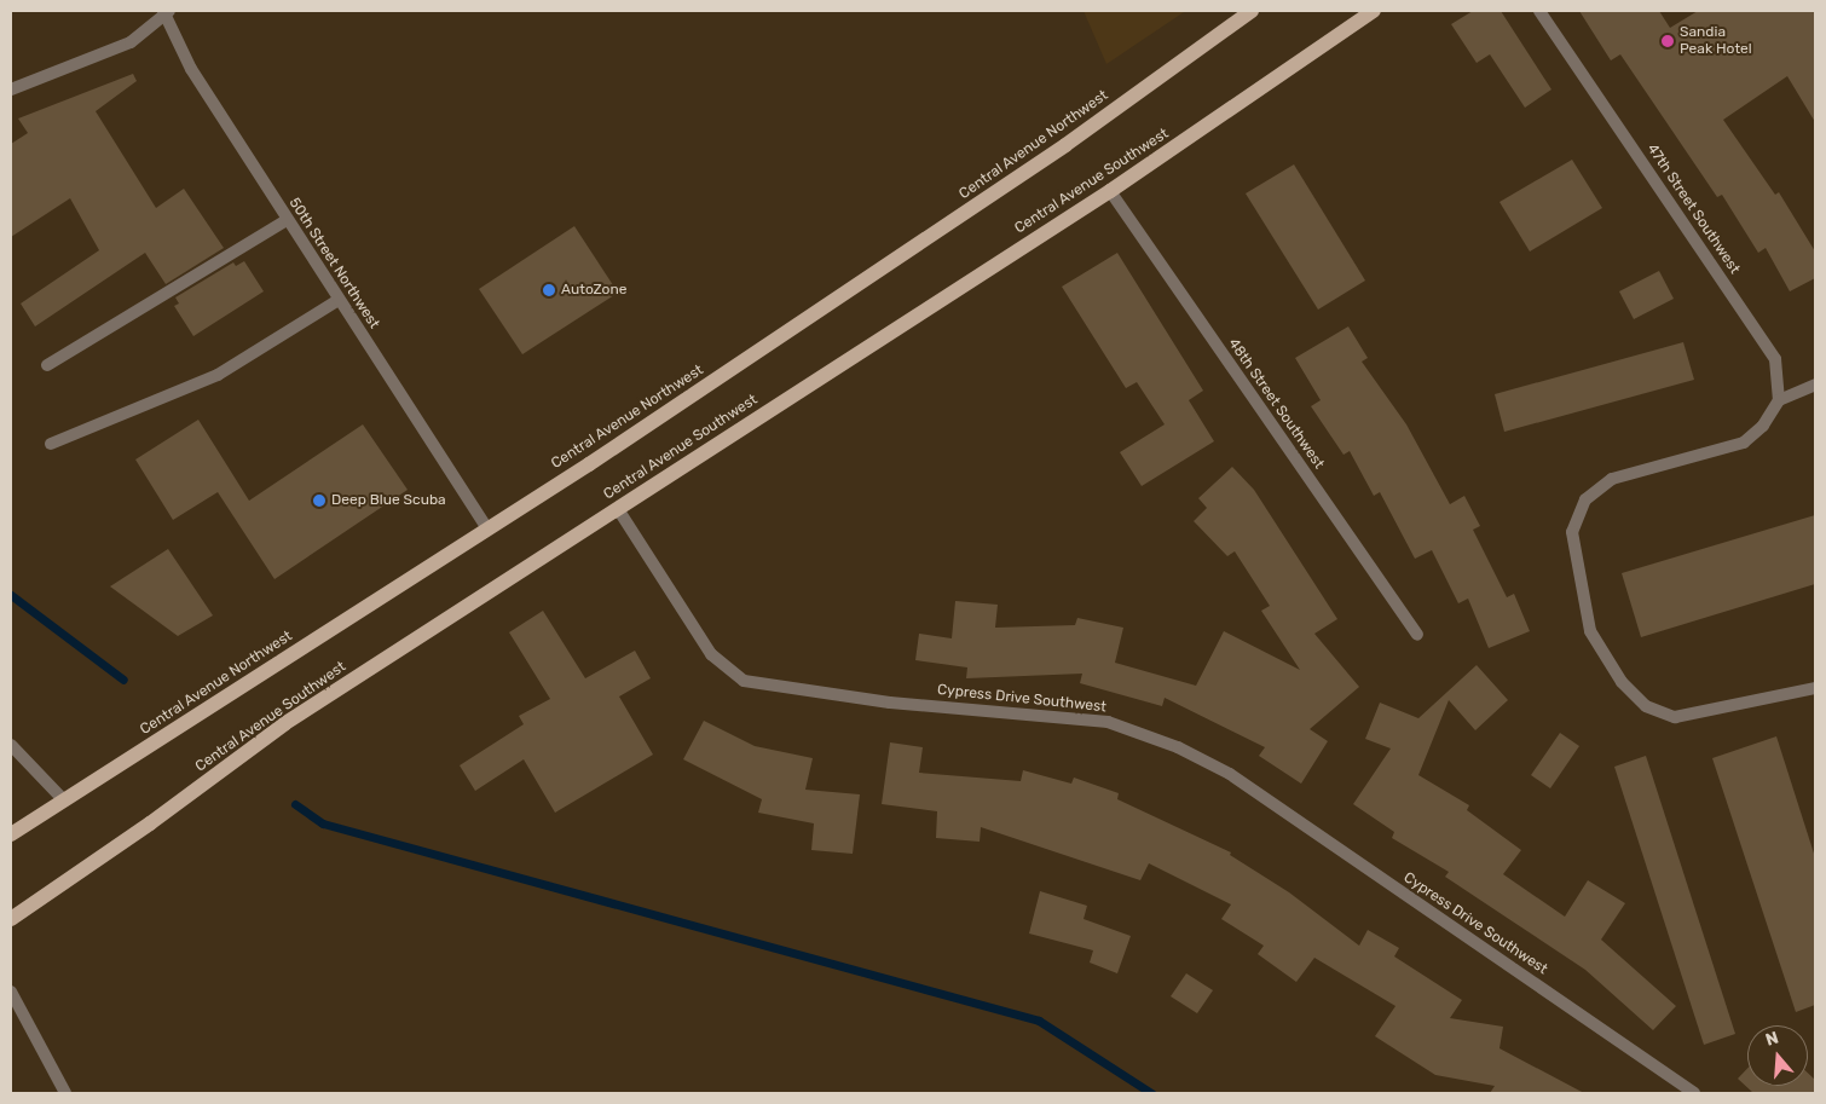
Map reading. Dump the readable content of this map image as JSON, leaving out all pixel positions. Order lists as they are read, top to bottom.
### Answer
{
  "streets": {
    "main road": ["Central Avenue Northwest", "Central Avenue Southwest"],
    "street": [
      "47th Street Southwest",
      "50th Street Northwest",
      "48th Street Southwest",
      "Cypress Drive Southwest"
    ]
  },
  "crossings": [
    ["Central Avenue Northwest", "50th Street Northwest"],
    ["Central Avenue Southwest", "48th Street Southwest"],
    ["Central Avenue Southwest", "Cypress Drive Southwest"]
  ],
  "places": ["Sandia Peak Hotel", "AutoZone", "Deep Blue Scuba"],
  "north": "top"
}
